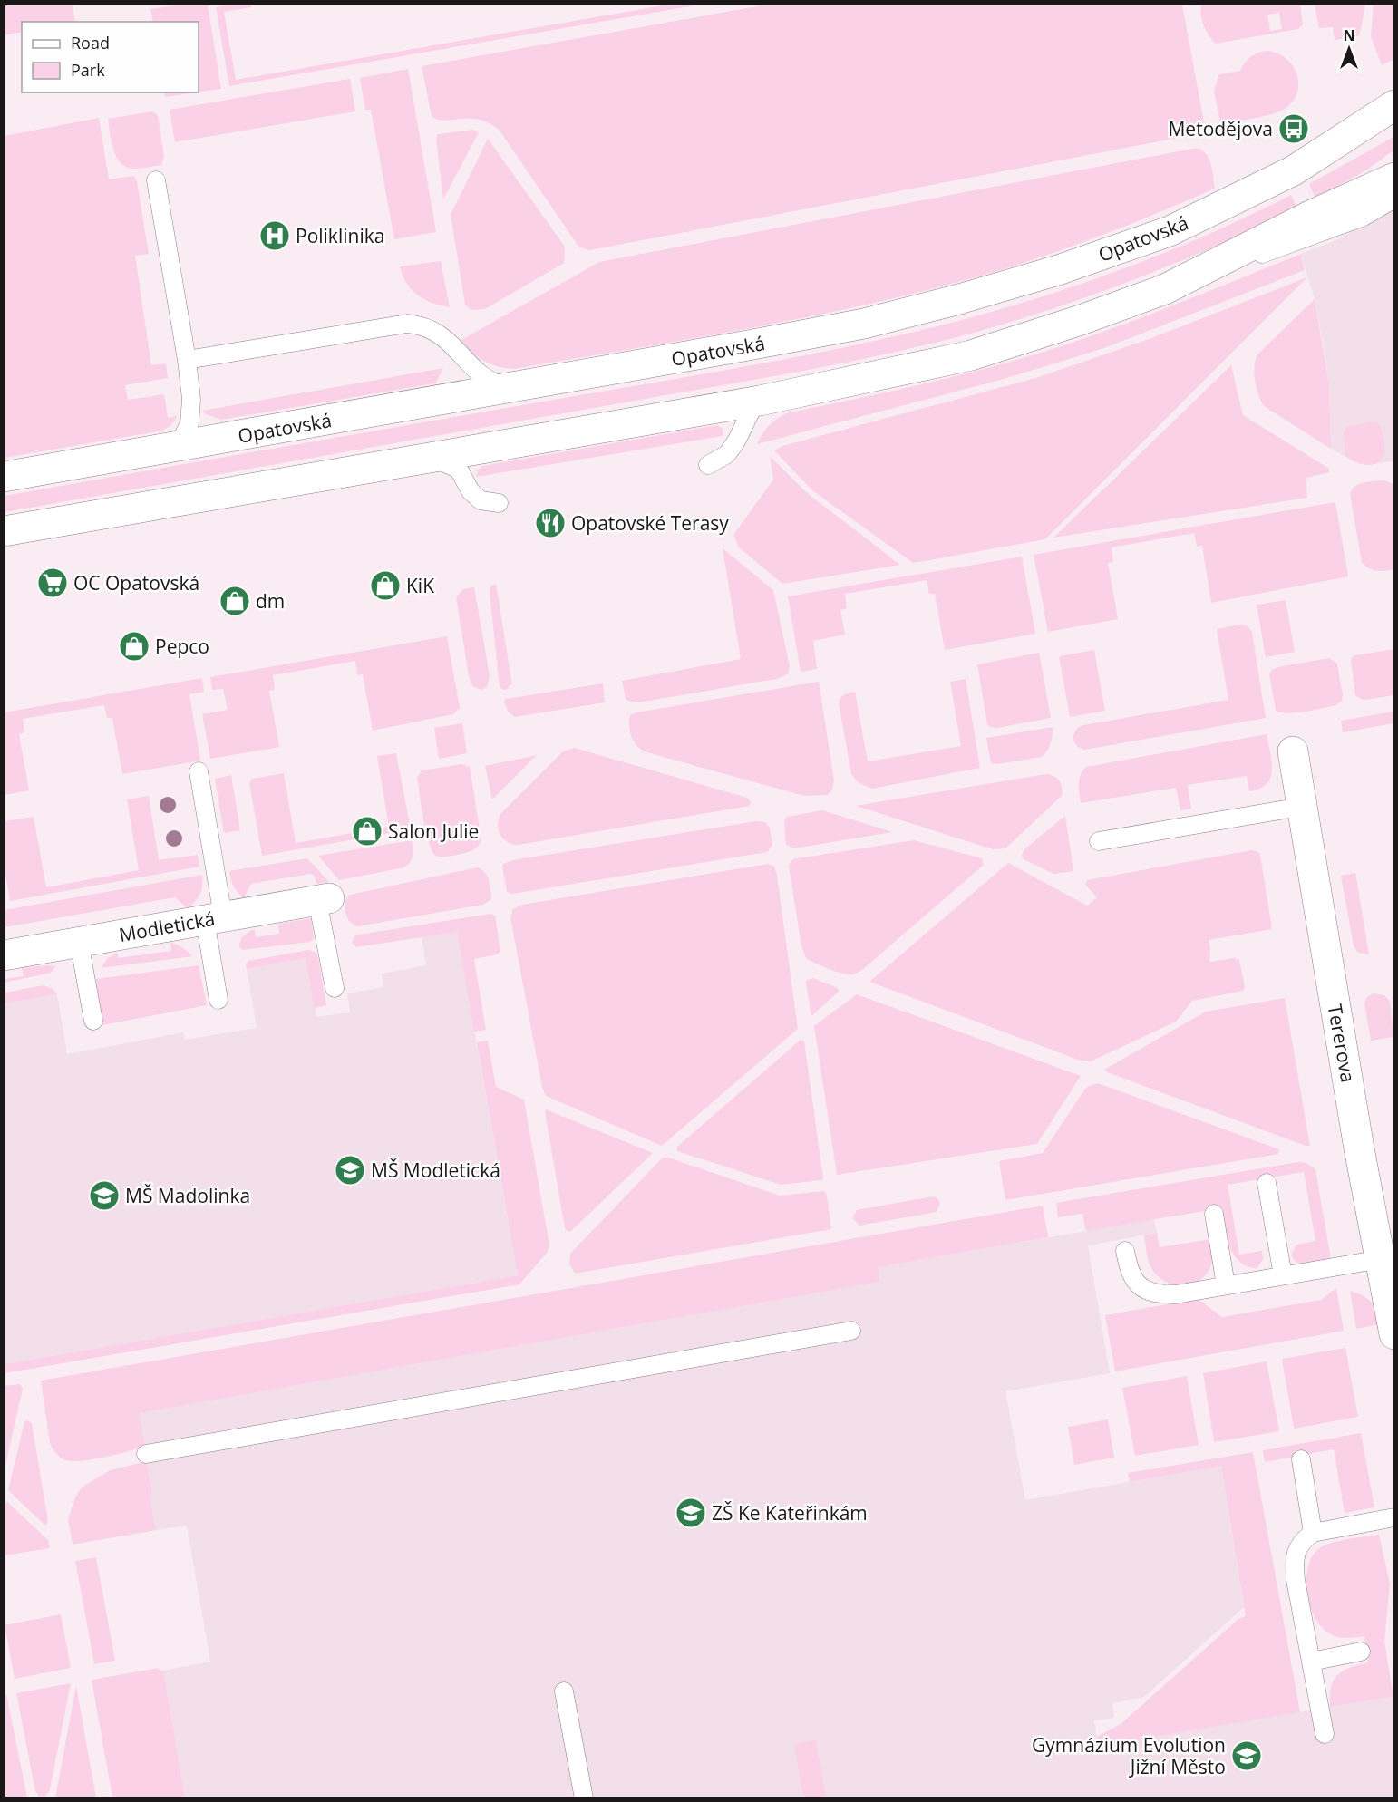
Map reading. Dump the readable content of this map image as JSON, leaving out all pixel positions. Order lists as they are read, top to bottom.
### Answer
{
  "streets": {
    "main road": ["Opatovská", "Modletická", "Tererova"]
  },
  "places": {
    "bus stop": ["Metodějova"],
    "hospital": ["Poliklinika"],
    "restaurant": ["Opatovské Terasy"],
    "supermarket": ["OC Opatovská"],
    "shop": [
      "KiK",
      "dm",
      "Pepco",
      "Salon Julie"
    ],
    "school or university": [
      "MŠ Modletická",
      "MŠ Madolinka",
      "ZŠ Ke Kateřinkám",
      "Gymnázium Evolution Jižní Město"
    ]
  },
  "legend": ["Road", "Park"],
  "north": "top"
}
